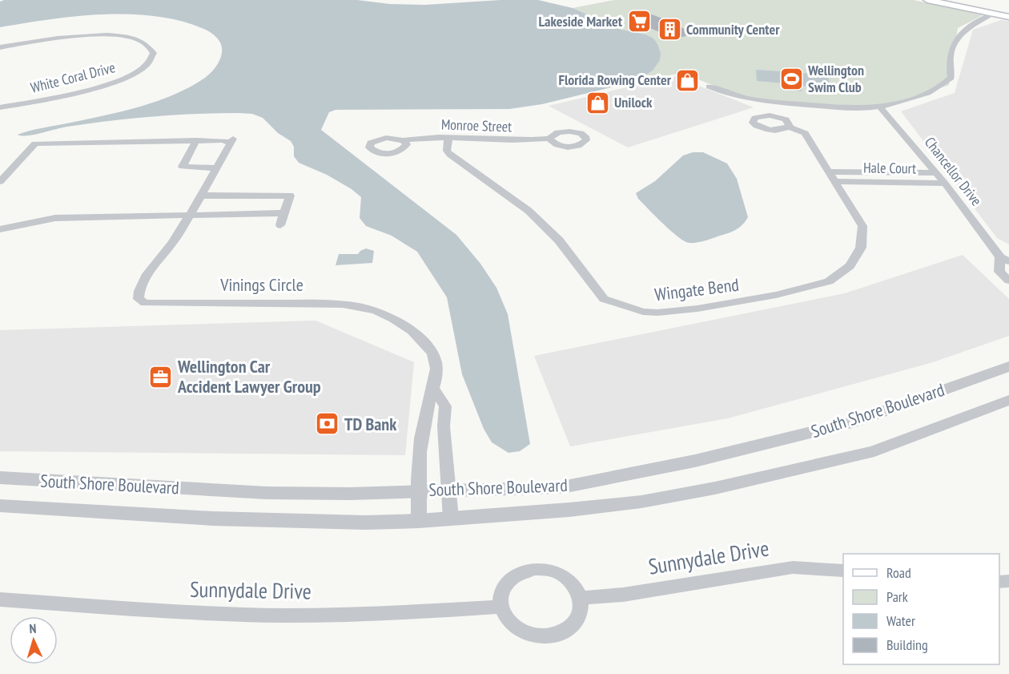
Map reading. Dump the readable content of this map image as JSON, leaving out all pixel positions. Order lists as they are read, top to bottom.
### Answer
{
  "streets": {
    "street": [
      "White Coral Drive",
      "Monroe Street",
      "Hale Court",
      "Chancellor Drive",
      "Vinings Circle",
      "Wingate Bend",
      "South Shore Boulevard",
      "Sunnydale Drive"
    ]
  },
  "crossings": [
    ["Monroe Street", "Wingate Bend"],
    ["Hale Court", "Chancellor Drive"],
    ["Hale Court", "Wingate Bend"],
    ["Vinings Circle", "South Shore Boulevard"]
  ],
  "places": {
    "supermarket": ["Lakeside Market"],
    "building": ["Community Center"],
    "sports": ["Wellington Swim Club"],
    "shop": ["Florida Rowing Center", "Unilock"],
    "office": ["Wellington Car Accident Lawyer Group"],
    "bank": ["TD Bank"]
  },
  "legend": [
    "Road",
    "Park",
    "Water",
    "Building"
  ],
  "north": "top"
}
